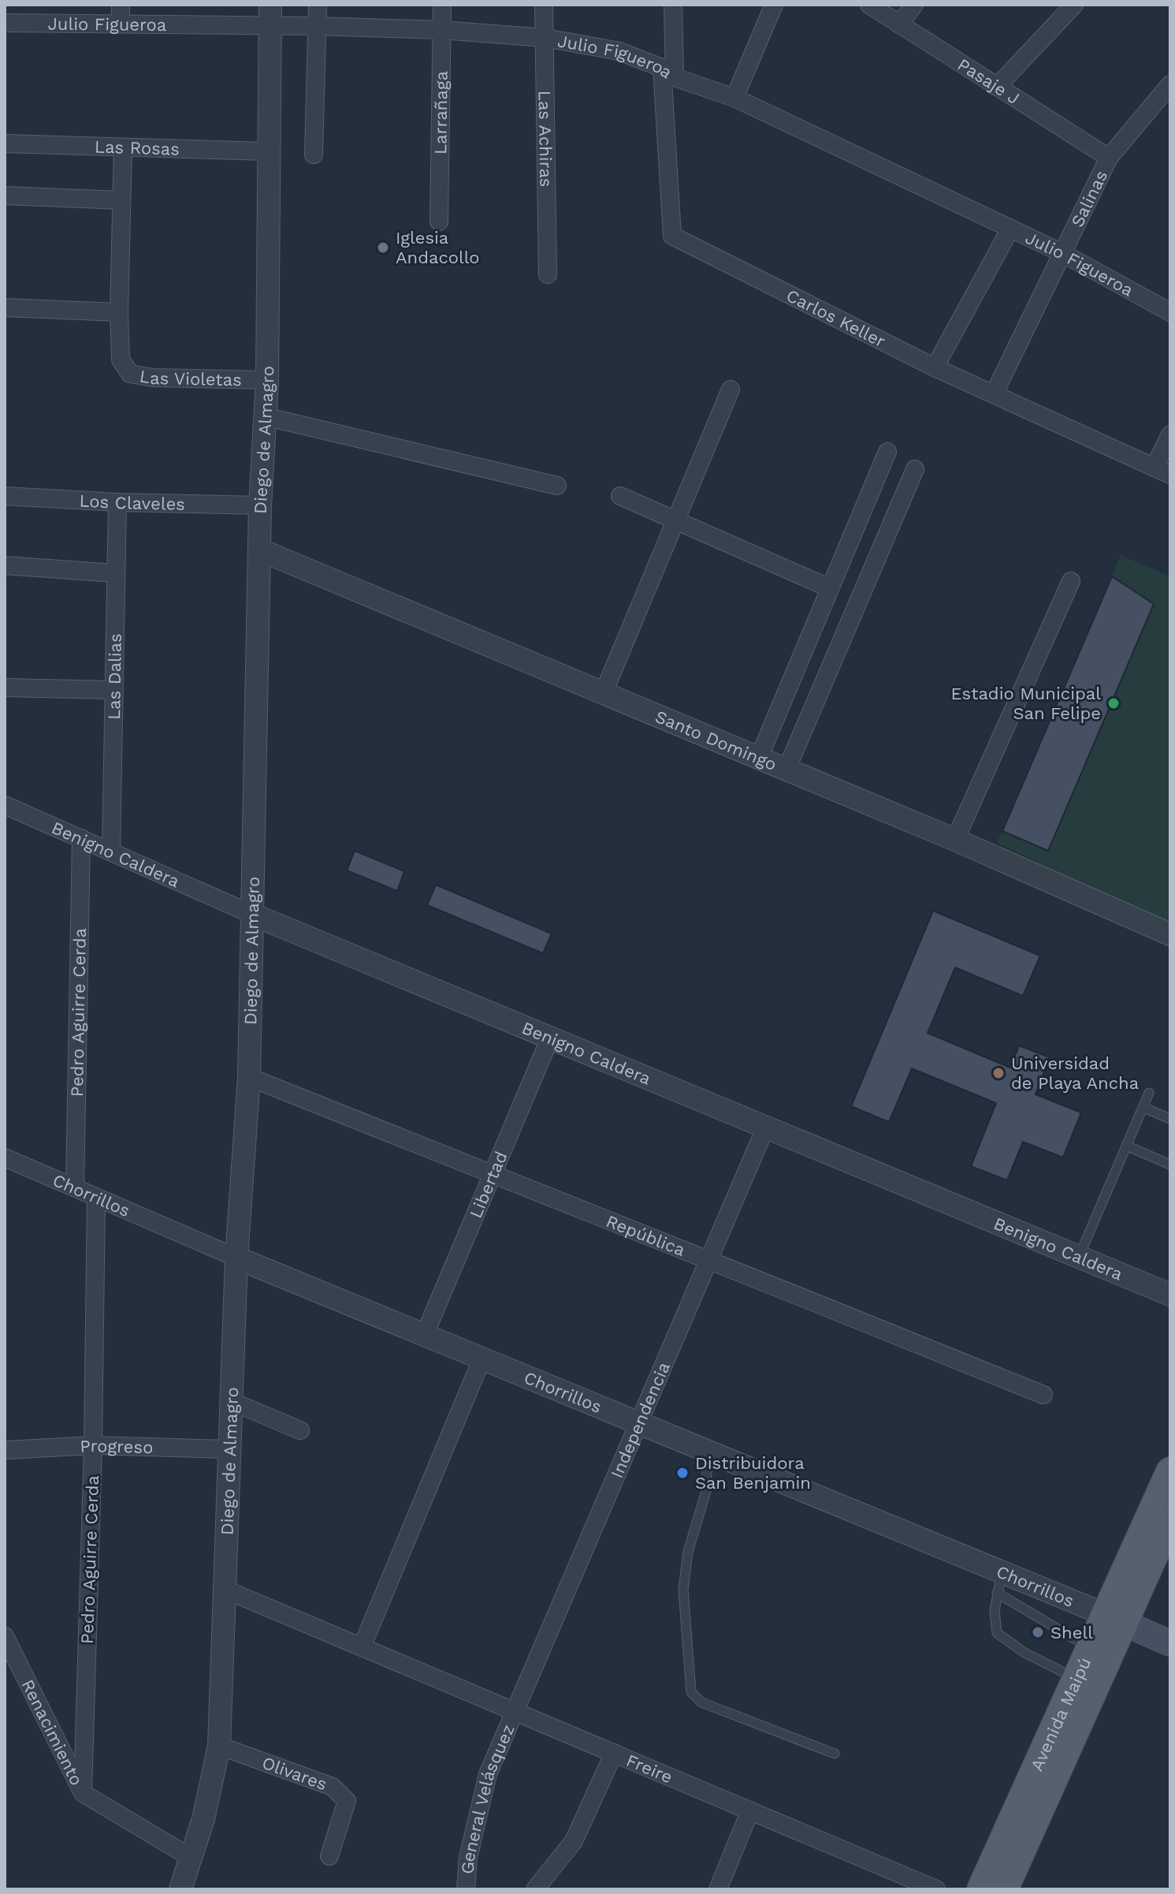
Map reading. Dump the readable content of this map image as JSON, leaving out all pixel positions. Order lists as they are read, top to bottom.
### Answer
{
  "streets": {
    "main road": ["Avenida Maipú"],
    "street": [
      "Julio Figueroa",
      "Pasaje J",
      "Larrañaga",
      "Las Achiras",
      "Las Rosas",
      "Salinas",
      "Carlos Keller",
      "Las Violetas",
      "Diego de Almagro",
      "Los Claveles",
      "Las Dalias",
      "Santo Domingo",
      "Benigno Caldera",
      "Pedro Aguirre Cerda",
      "Libertad",
      "Chorrillos",
      "República",
      "Independencia",
      "Progreso",
      "Renacimiento",
      "Freire",
      "Olivares",
      "General Velásquez"
    ]
  },
  "crossings": [
    ["Julio Figueroa", "Larrañaga"],
    ["Julio Figueroa", "Las Achiras"],
    ["Julio Figueroa", "Salinas"],
    ["Julio Figueroa", "Carlos Keller"],
    ["Julio Figueroa", "Diego de Almagro"],
    ["Pasaje J", "Salinas"],
    ["Las Rosas", "Diego de Almagro"],
    ["Salinas", "Carlos Keller"],
    ["Las Violetas", "Diego de Almagro"],
    ["Diego de Almagro", "Los Claveles"],
    ["Diego de Almagro", "Santo Domingo"],
    ["Diego de Almagro", "Benigno Caldera"],
    ["Diego de Almagro", "Chorrillos"],
    ["Diego de Almagro", "República"],
    ["Diego de Almagro", "Progreso"],
    ["Diego de Almagro", "Freire"],
    ["Diego de Almagro", "Olivares"],
    ["Los Claveles", "Las Dalias"],
    ["Las Dalias", "Benigno Caldera"],
    ["Benigno Caldera", "Pedro Aguirre Cerda"],
    ["Benigno Caldera", "Libertad"],
    ["Benigno Caldera", "Independencia"],
    ["Pedro Aguirre Cerda", "Chorrillos"],
    ["Pedro Aguirre Cerda", "Progreso"],
    ["Pedro Aguirre Cerda", "Renacimiento"],
    ["Libertad", "Chorrillos"],
    ["Libertad", "República"],
    ["Chorrillos", "Independencia"],
    ["Chorrillos", "Avenida Maipú"],
    ["República", "Independencia"],
    ["Independencia", "Freire"],
    ["Independencia", "General Velásquez"],
    ["Freire", "General Velásquez"]
  ],
  "places": [
    "Iglesia Andacollo",
    "Estadio Municipal San Felipe",
    "Universidad de Playa Ancha",
    "Distribuidora San Benjamin",
    "Shell"
  ]
}
